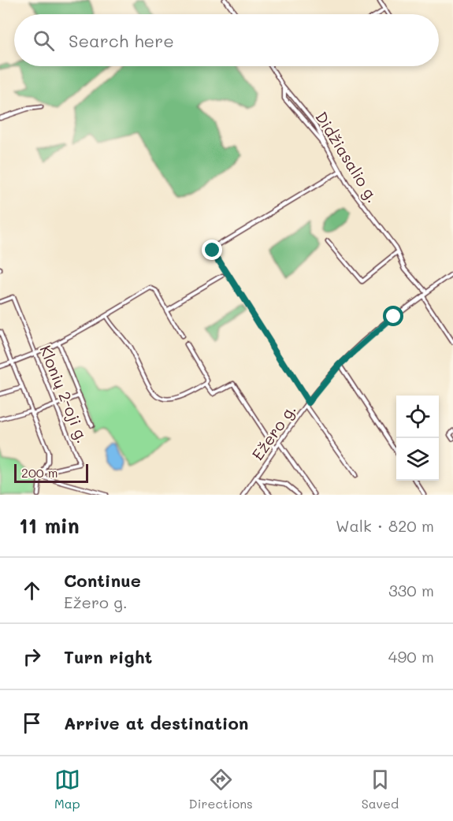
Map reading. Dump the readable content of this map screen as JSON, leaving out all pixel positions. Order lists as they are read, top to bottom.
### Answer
{
  "streets": {
    "street": ["Didžiasalio g.", "Klonių 2-oji g.", "Ežero g."]
  },
  "crossings": [
    ["Didžiasalio g.", "Ežero g."]
  ],
  "scale_bar": "200 m",
  "page": {
    "search": "Search here",
    "scale": "200 m",
    "heading": ["11 min", "Walk · 820 m"],
    "list": [
      ["Continue", "Ežero g.", "330 m"],
      ["Turn right", "490 m"],
      "Arrive at destination"
    ],
    "nav": ["Map", "Directions", "Saved"]
  }
}
